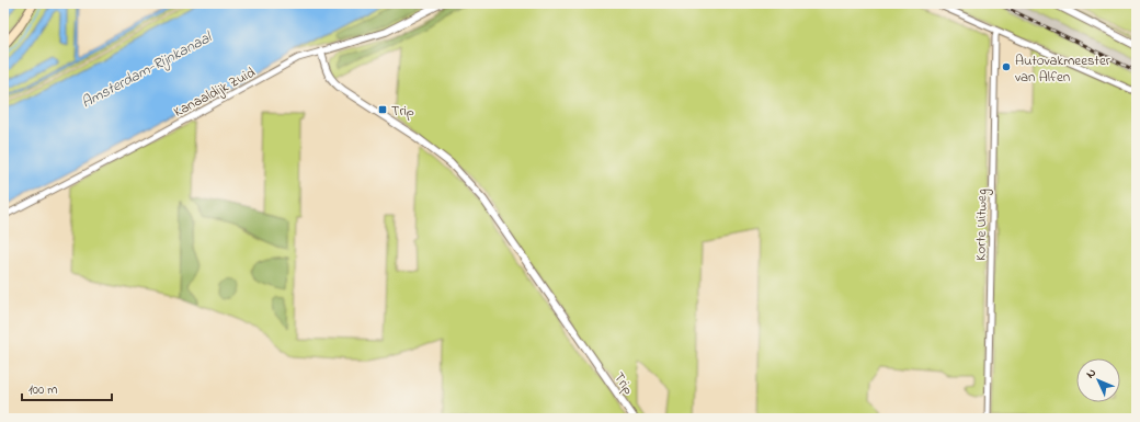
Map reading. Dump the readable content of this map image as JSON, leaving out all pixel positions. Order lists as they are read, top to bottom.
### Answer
{
  "streets": {
    "street": ["Kanaaldijk Zuid", "Korte Uitweg", "Trip"]
  },
  "crossings": [
    ["Kanaaldijk Zuid", "Trip"]
  ],
  "water": ["Amsterdam-Rijnkanaal"],
  "places": {
    "other": ["Autovakmeester van Alfen"],
    "transit": ["Trip"]
  },
  "scale_bar": "100 m",
  "north": "top left"
}
